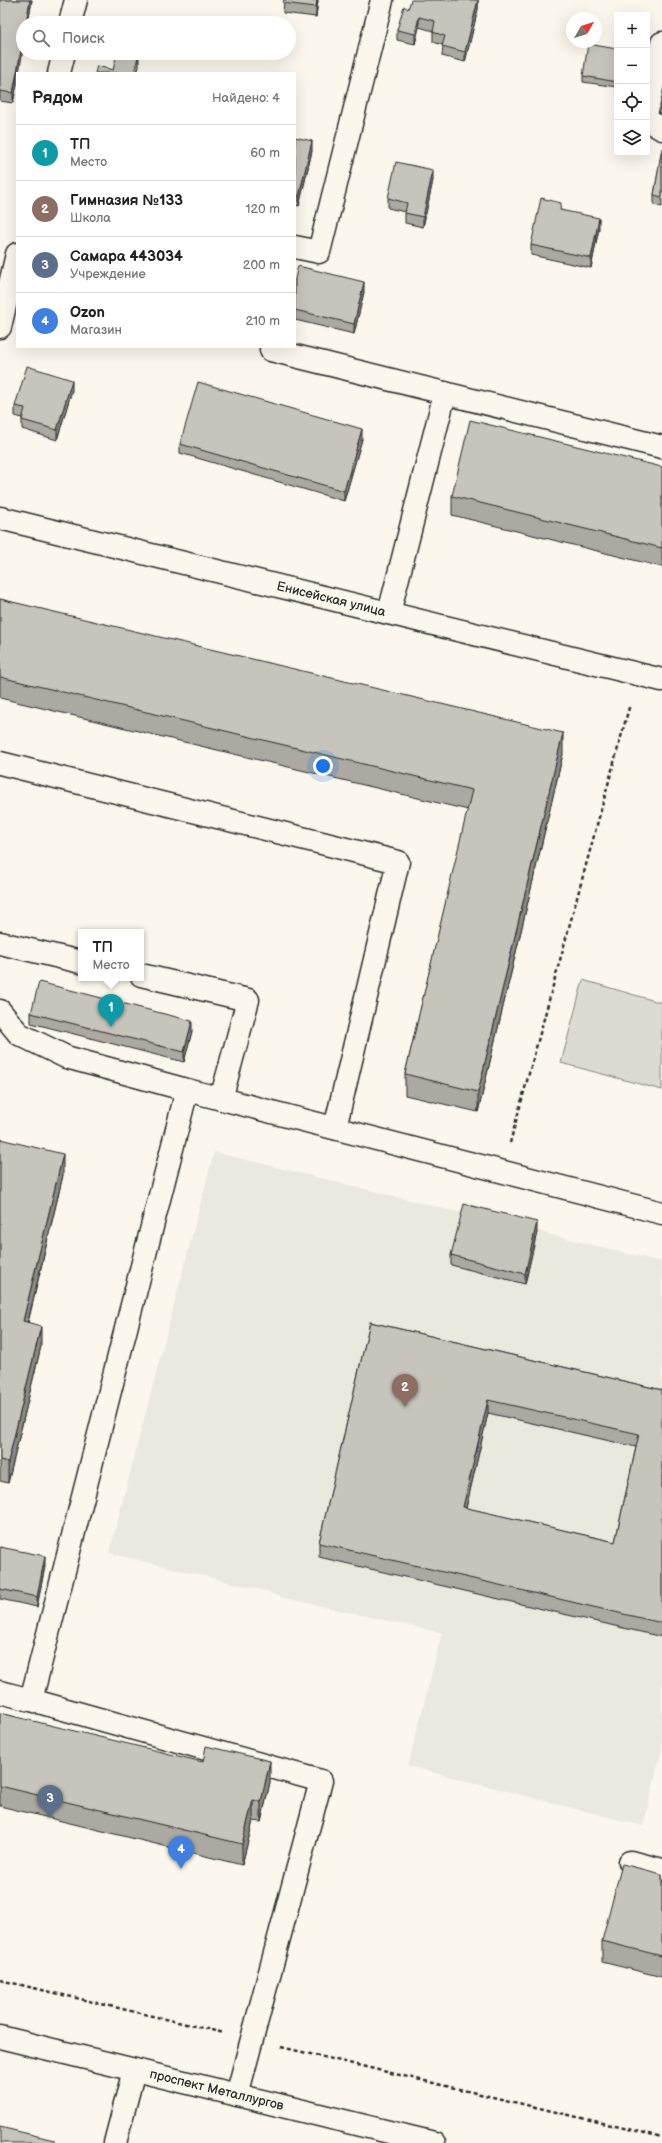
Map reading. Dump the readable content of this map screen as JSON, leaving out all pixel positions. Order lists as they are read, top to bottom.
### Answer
{
  "streets": {
    "street": ["Енисейская улица", "проспект Металлургов"]
  },
  "north": "top right",
  "page": {
    "map_buttons": ["+", "−"],
    "search": "Поиск",
    "heading": ["Рядом", "Найдено: 4"],
    "list": [
      {
        "mark": "1",
        "name": "ТП",
        "note": "Место",
        "value": "60 m"
      },
      {
        "mark": "2",
        "name": "Гимназия №133",
        "note": "Школа",
        "value": "120 m"
      },
      {
        "mark": "3",
        "name": "Самара 443034",
        "note": "Учреждение",
        "value": "200 m"
      },
      {
        "mark": "4",
        "name": "Ozon",
        "note": "Магазин",
        "value": "210 m"
      }
    ],
    "popup": ["ТП", "Место"],
    "pins": [
      "1",
      "2",
      "3",
      "4"
    ]
  }
}
